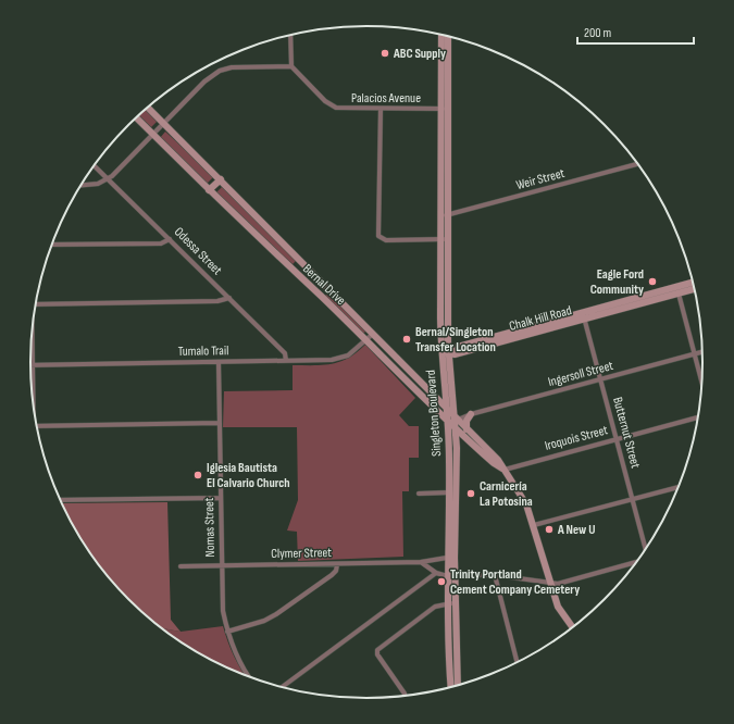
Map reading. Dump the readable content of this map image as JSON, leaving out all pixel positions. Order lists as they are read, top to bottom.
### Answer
{
  "streets": {
    "street": [
      "Palacios Avenue",
      "Weir Street",
      "Odessa Street",
      "Bernal Drive",
      "Chalk Hill Road",
      "Tumalo Trail",
      "Ingersoll Street",
      "Singleton Boulevard",
      "Butternut Street",
      "Iroquois Street",
      "Nomas Street",
      "Clymer Street"
    ]
  },
  "crossings": [
    ["Palacios Avenue", "Singleton Boulevard"],
    ["Weir Street", "Singleton Boulevard"],
    ["Odessa Street", "Tumalo Trail"],
    ["Bernal Drive", "Tumalo Trail"],
    ["Bernal Drive", "Singleton Boulevard"],
    ["Bernal Drive", "Iroquois Street"],
    ["Chalk Hill Road", "Singleton Boulevard"],
    ["Chalk Hill Road", "Butternut Street"],
    ["Tumalo Trail", "Nomas Street"],
    ["Ingersoll Street", "Butternut Street"],
    ["Singleton Boulevard", "Clymer Street"],
    ["Butternut Street", "Iroquois Street"],
    ["Nomas Street", "Clymer Street"]
  ],
  "places": [
    "ABC Supply",
    "Eagle Ford Community",
    "Bernal/Singleton Transfer Location",
    "Iglesia Bautista El Calvario Church",
    "Carnicería La Potosina",
    "A New U",
    "Trinity Portland Cement Company Cemetery"
  ],
  "scale_bar": "200 m"
}
